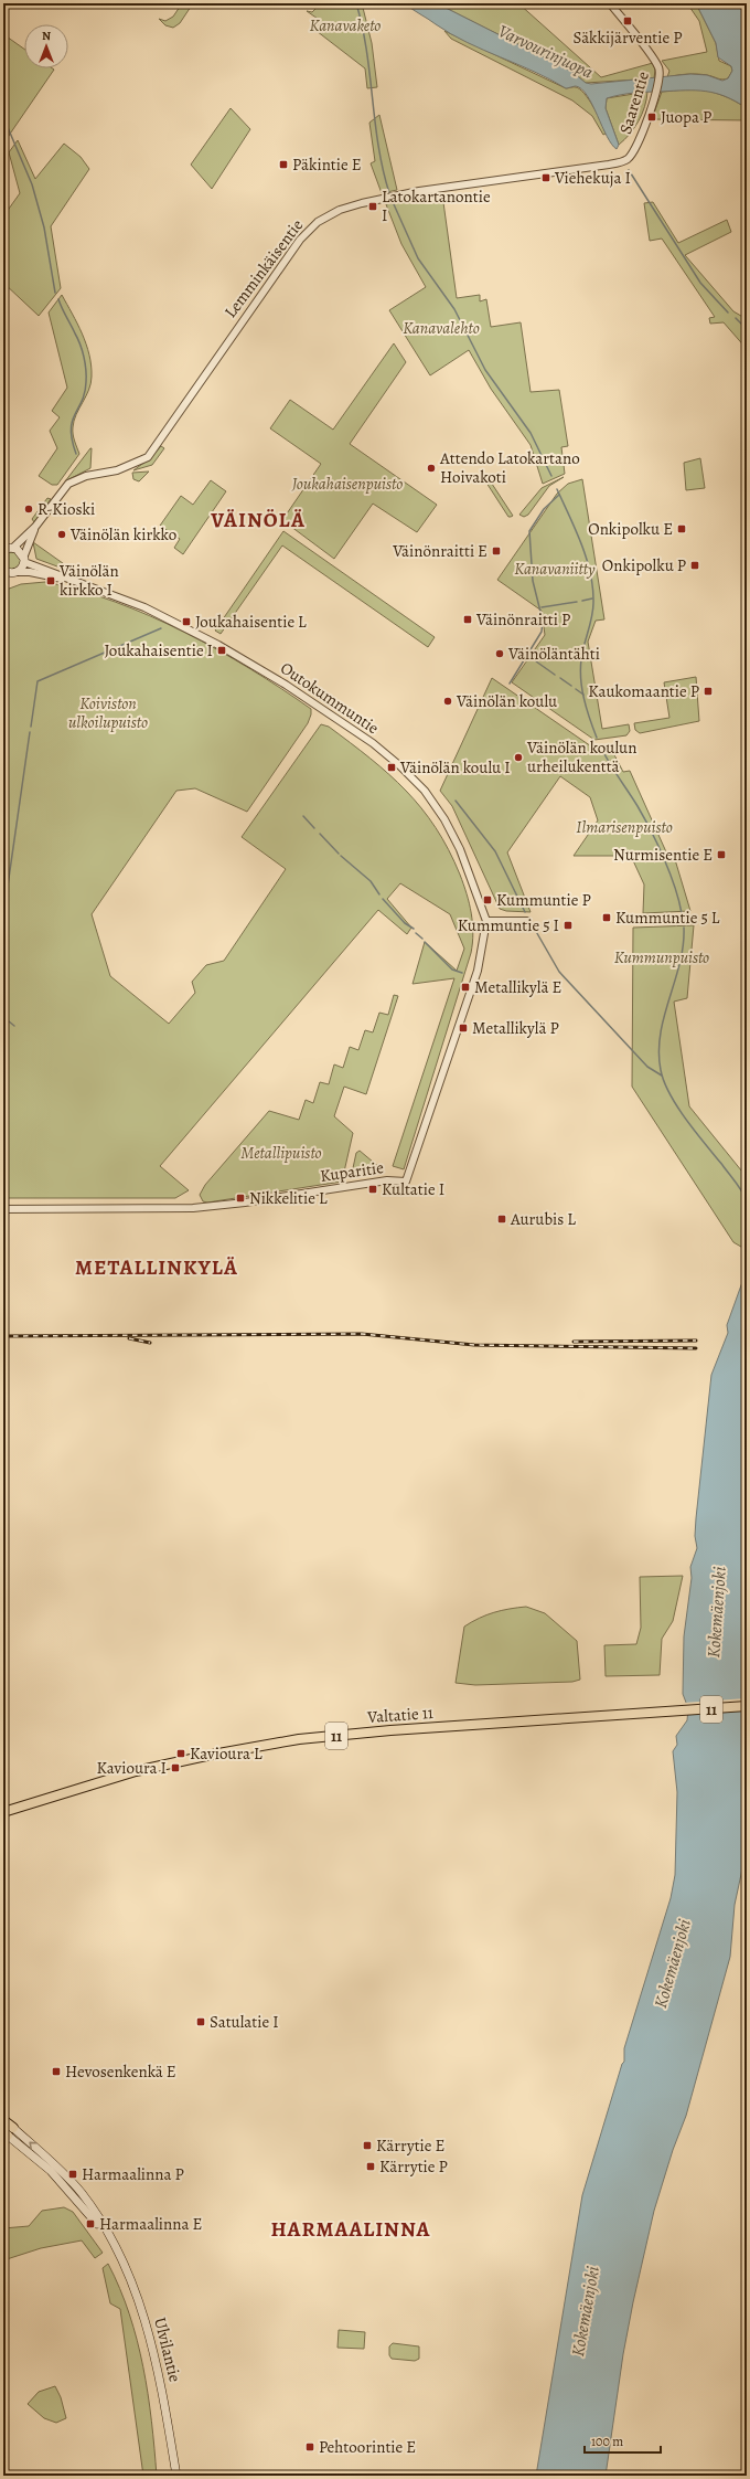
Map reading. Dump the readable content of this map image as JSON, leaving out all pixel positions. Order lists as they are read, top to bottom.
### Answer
{
  "streets": {
    "main road": ["11", "Valtatie 11", "Ulvilantie"],
    "street": [
      "Saarentie",
      "Lemminkäisentie",
      "Outokummuntie",
      "Kuparitie"
    ]
  },
  "crossings": [
    ["Saarentie", "Lemminkäisentie"],
    ["Outokummuntie", "Kuparitie"]
  ],
  "districts": ["VÄINÖLÄ", "METALLINKYLÄ", "HARMAALINNA"],
  "water": ["Varvourinjuopa", "Kokemäenjoki"],
  "parks": [
    "Kanavaketo",
    "Kanavalehto",
    "Joukahaisenpuisto",
    "Kanavaniitty",
    "Koiviston ulkoilupuisto",
    "Ilmarisenpuisto",
    "Kummunpuisto",
    "Metallipuisto"
  ],
  "places": {
    "transit": [
      "Säkkijärventie P",
      "Juopa P",
      "Päkintie E",
      "Viehekuja I",
      "Latokartanontie I",
      "Onkipolku E",
      "Väinönraitti E",
      "Onkipolku P",
      "Väinölän kirkko I",
      "Väinönraitti P",
      "Joukahaisentie L",
      "Joukahaisentie I",
      "Kaukomaantie P",
      "Väinölän koulu I",
      "Nurmisentie E",
      "Kummuntie P",
      "Kummuntie 5 L",
      "Kummuntie 5 I",
      "Metallikylä E",
      "Metallikylä P",
      "Kultatie I",
      "Nikkelitie L",
      "Aurubis L",
      "Kavioura L",
      "Kavioura I",
      "Satulatie I",
      "Hevosenkenkä E",
      "Kärrytie E",
      "Kärrytie P",
      "Harmaalinna P",
      "Harmaalinna E",
      "Pehtoorintie E"
    ],
    "other": [
      "Attendo Latokartano Hoivakoti",
      "R-Kioski",
      "Väinölän kirkko",
      "Väinöläntähti",
      "Väinölän koulu",
      "Väinölän koulun urheilukenttä"
    ]
  },
  "scale_bar": "100 m",
  "north": "top"
}
